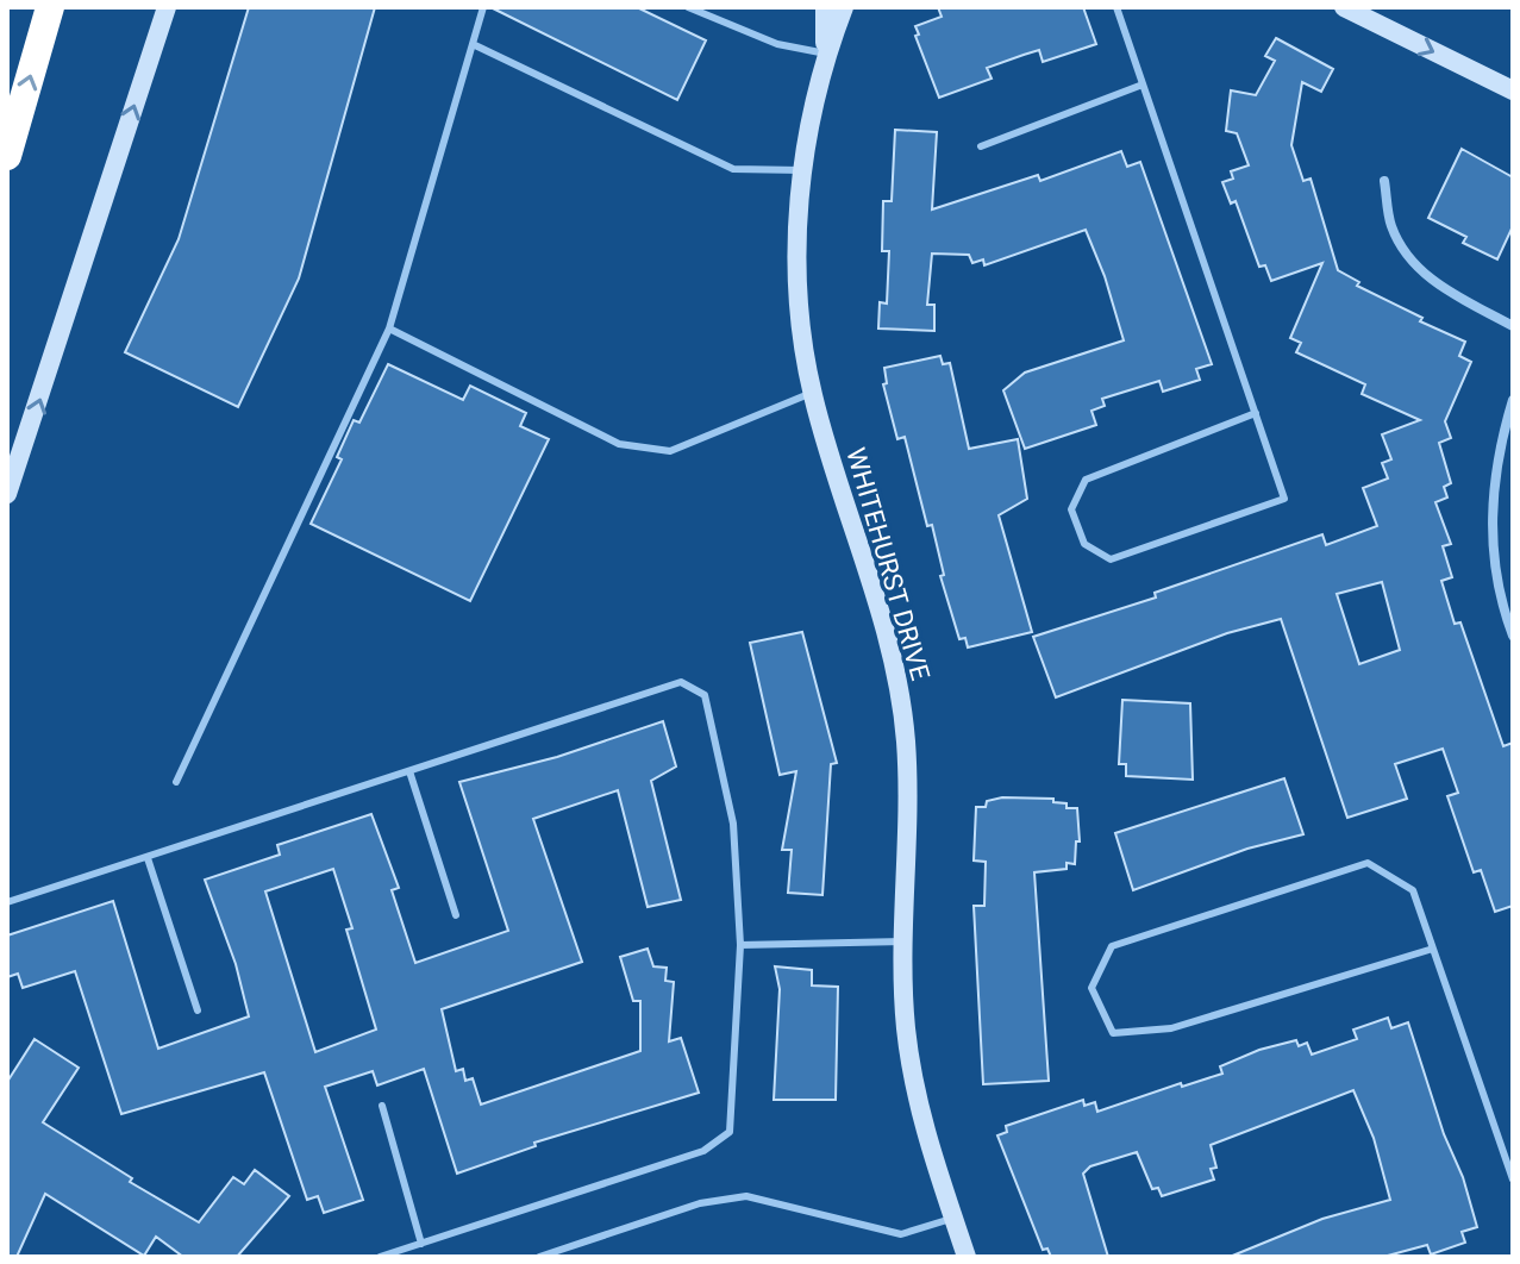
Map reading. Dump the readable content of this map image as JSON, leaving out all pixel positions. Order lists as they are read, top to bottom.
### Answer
{
  "streets": {
    "street": ["WHITEHURST DRIVE"]
  }
}
